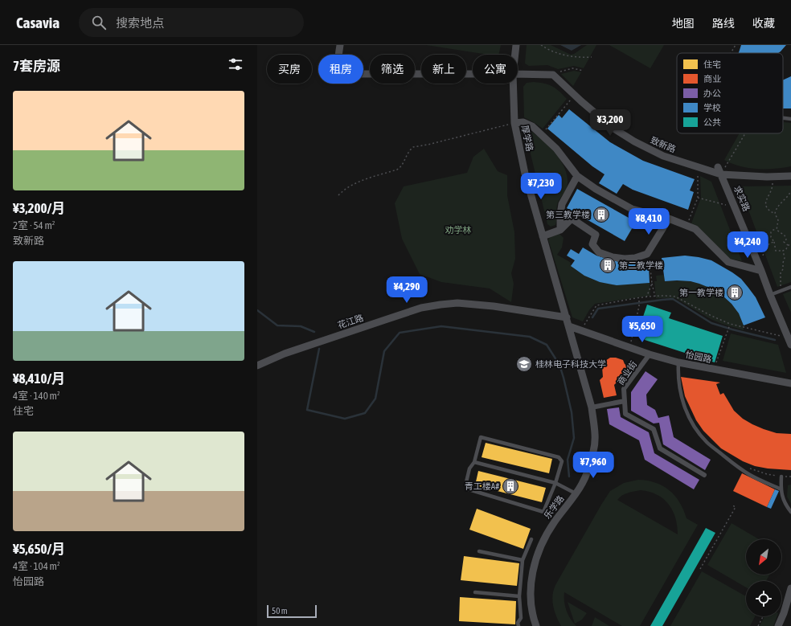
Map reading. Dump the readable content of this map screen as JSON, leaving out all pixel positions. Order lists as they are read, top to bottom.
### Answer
{
  "streets": {
    "street": [
      "厚学路",
      "致新路",
      "求实路",
      "花江路",
      "怡园路",
      "商业街",
      "乐学路"
    ]
  },
  "crossings": [
    ["厚学路", "花江路"],
    ["厚学路", "怡园路"],
    ["厚学路", "乐学路"],
    ["致新路", "求实路"],
    ["怡园路", "商业街"],
    ["怡园路", "乐学路"]
  ],
  "parks": ["劝学林"],
  "places": {
    "building": [
      "第三教学楼",
      "第二教学楼",
      "第一教学楼",
      "青工楼A#"
    ],
    "school or university": ["桂林电子科技大学"]
  },
  "legend": [
    "住宅",
    "商业",
    "办公",
    "学校",
    "公共"
  ],
  "scale_bar": "50 m",
  "north": "bottom left",
  "page": {
    "header": "Casavia",
    "search": "搜索地点",
    "nav": ["地图", "路线", "收藏"],
    "heading": "7套房源",
    "chip": [
      "买房",
      "租房",
      "筛选",
      "新上",
      "公寓"
    ],
    "list": [
      {
        "name": "¥3,200/月",
        "note": "2室 · 54 m² · 致新路"
      },
      {
        "name": "¥8,410/月",
        "note": "4室 · 140 m² · 住宅"
      },
      {
        "name": "¥5,650/月",
        "note": "4室 · 104 m² · 怡园路"
      }
    ],
    "price": [
      "¥3,200",
      "¥7,230",
      "¥8,410",
      "¥4,240",
      "¥4,290",
      "¥5,650",
      "¥7,960"
    ],
    "scale": "50 m"
  }
}
